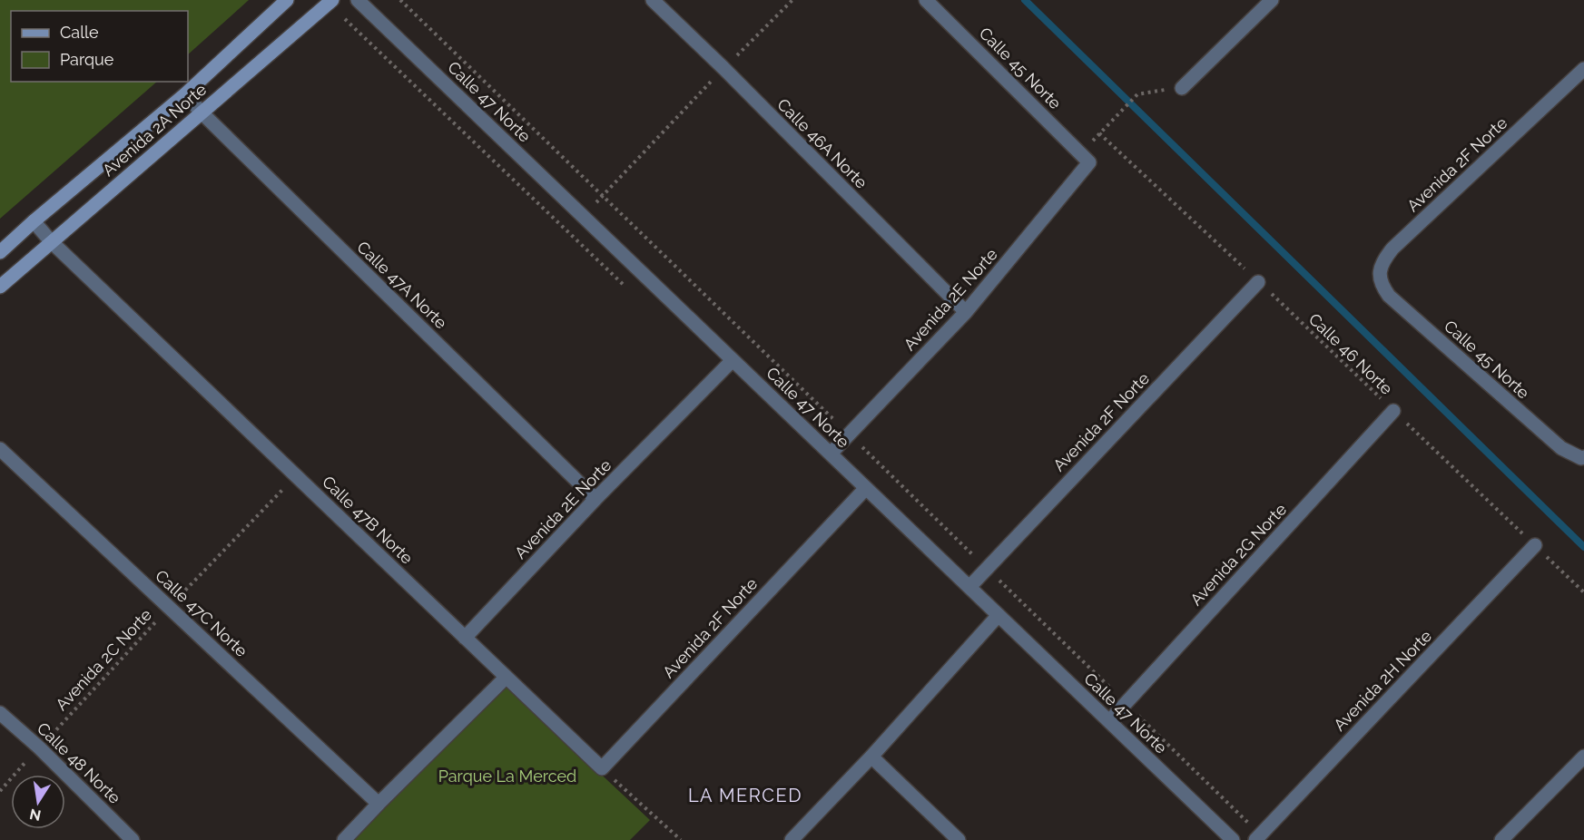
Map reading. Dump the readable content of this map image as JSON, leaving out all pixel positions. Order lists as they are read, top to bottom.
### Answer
{
  "streets": {
    "main road": ["Avenida 2A Norte"],
    "street": [
      "Calle 45 Norte",
      "Calle 47 Norte",
      "Calle 46A Norte",
      "Avenida 2F Norte",
      "Calle 47A Norte",
      "Avenida 2E Norte",
      "Calle 47B Norte",
      "Avenida 2G Norte",
      "Calle 47C Norte",
      "Avenida 2H Norte",
      "Calle 48 Norte"
    ],
    "path": ["Calle 46 Norte", "Avenida 2C Norte"]
  },
  "crossings": [
    ["Calle 45 Norte", "Avenida 2F Norte"],
    ["Calle 45 Norte", "Avenida 2E Norte"],
    ["Calle 47 Norte", "Avenida 2F Norte"],
    ["Calle 47 Norte", "Avenida 2E Norte"],
    ["Calle 47 Norte", "Avenida 2G Norte"],
    ["Avenida 2A Norte", "Calle 47A Norte"],
    ["Avenida 2A Norte", "Calle 47B Norte"],
    ["Calle 46A Norte", "Avenida 2E Norte"],
    ["Avenida 2F Norte", "Calle 46 Norte"],
    ["Avenida 2F Norte", "Calle 47B Norte"],
    ["Calle 47A Norte", "Avenida 2E Norte"],
    ["Avenida 2E Norte", "Calle 47B Norte"],
    ["Calle 46 Norte", "Avenida 2G Norte"],
    ["Calle 46 Norte", "Avenida 2H Norte"],
    ["Calle 47B Norte", "Avenida 2C Norte"],
    ["Calle 47C Norte", "Avenida 2C Norte"],
    ["Avenida 2C Norte", "Calle 48 Norte"]
  ],
  "districts": ["LA MERCED"],
  "parks": ["Parque La Merced"],
  "legend": ["Calle", "Parque"],
  "north": "bottom"
}
